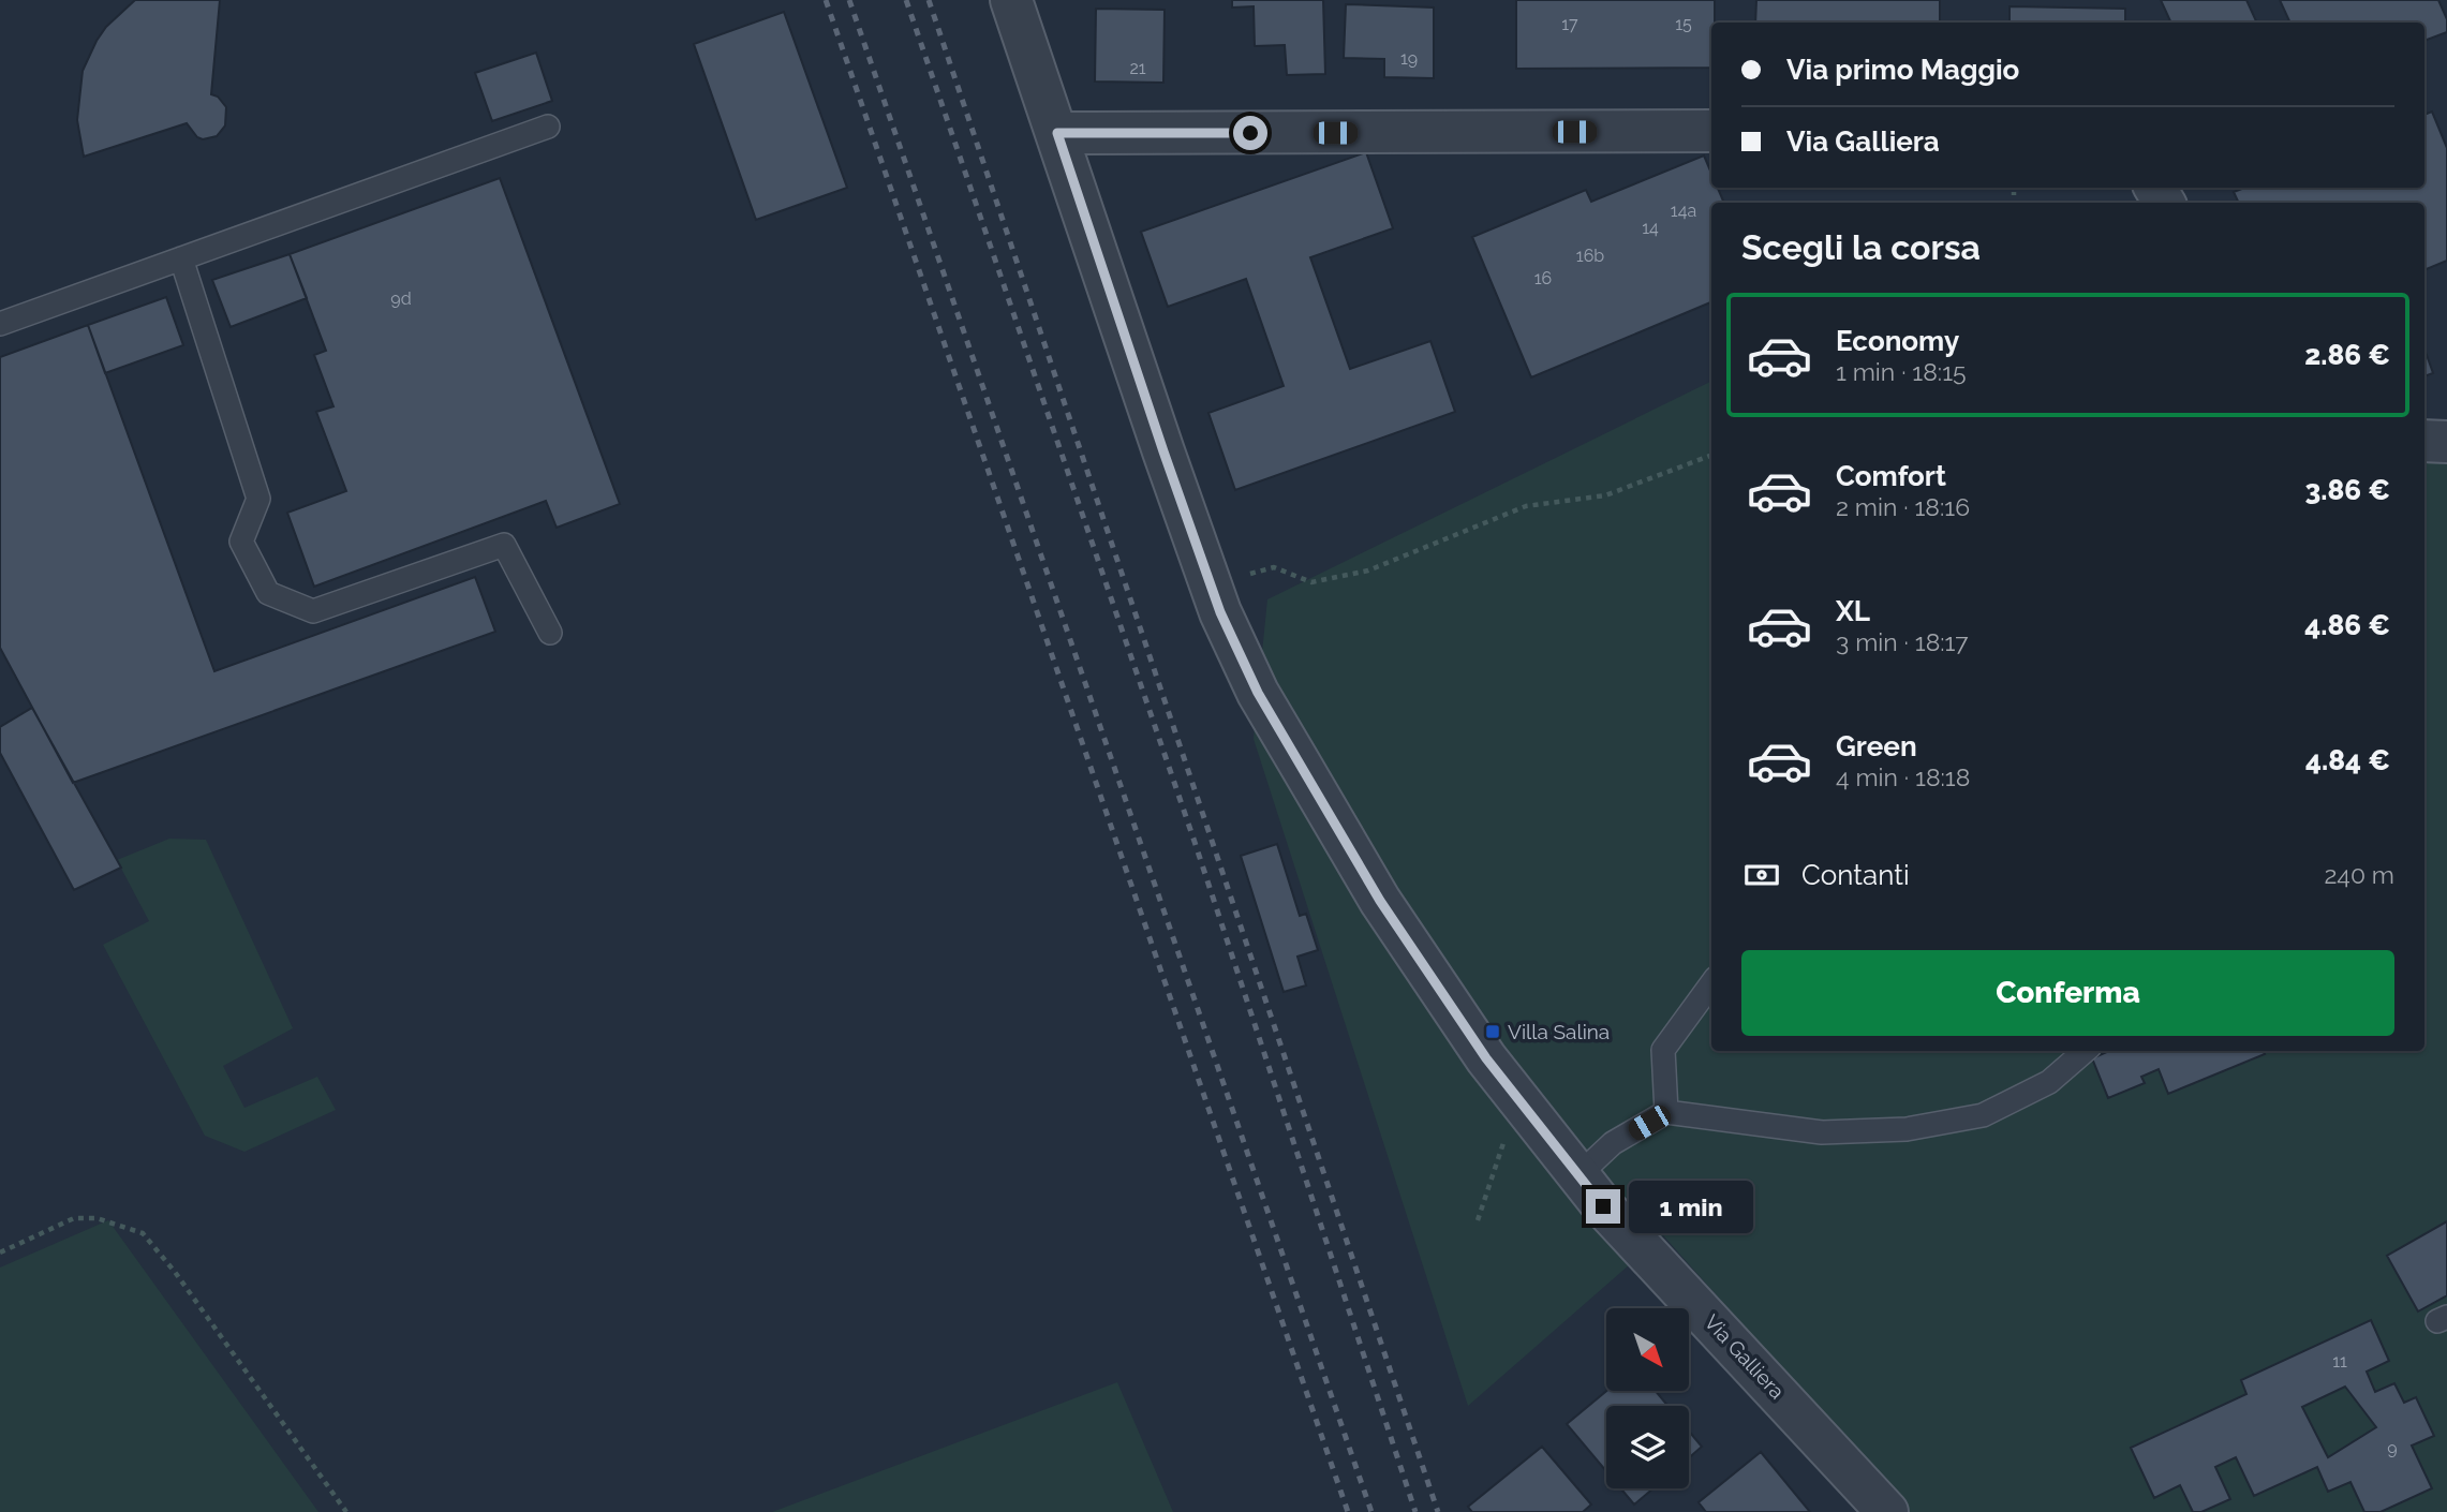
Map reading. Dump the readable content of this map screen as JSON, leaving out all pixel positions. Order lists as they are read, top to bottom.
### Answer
{
  "streets": {
    "street": ["Via Galliera"]
  },
  "places": {
    "transit": ["Villa Salina"]
  },
  "house_numbers": [
    "17",
    "15",
    "19",
    "21",
    "14a",
    "14",
    "16b",
    "16",
    "9d",
    "11",
    "9"
  ],
  "north": "bottom right",
  "page": {
    "banner": ["Via primo Maggio", "Via Galliera"],
    "heading": "Scegli la corsa",
    "list": [
      {
        "name": "Economy",
        "note": "1 min · 18:15",
        "value": "2.86 €"
      },
      {
        "name": "Comfort",
        "note": "2 min · 18:16",
        "value": "3.86 €"
      },
      {
        "name": "XL",
        "note": "3 min · 18:17",
        "value": "4.86 €"
      },
      {
        "name": "Green",
        "note": "4 min · 18:18",
        "value": "4.84 €"
      }
    ],
    "pay": ["Contanti", "240 m"],
    "buttons": "Conferma",
    "bubble": "1 min"
  }
}
